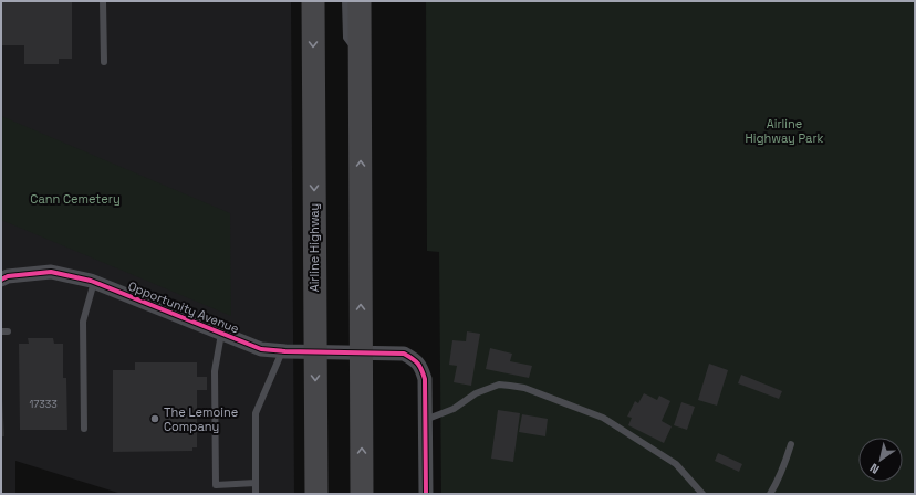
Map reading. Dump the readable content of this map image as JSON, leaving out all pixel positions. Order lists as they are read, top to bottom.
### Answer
{
  "streets": {
    "highway": ["Airline Highway"],
    "street": ["Opportunity Avenue"]
  },
  "crossings": [
    ["Airline Highway", "Opportunity Avenue"]
  ],
  "parks": ["Airline Highway Park", "Cann Cemetery"],
  "places": ["The Lemoine Company"],
  "house_numbers": ["17333"],
  "north": "bottom left"
}
